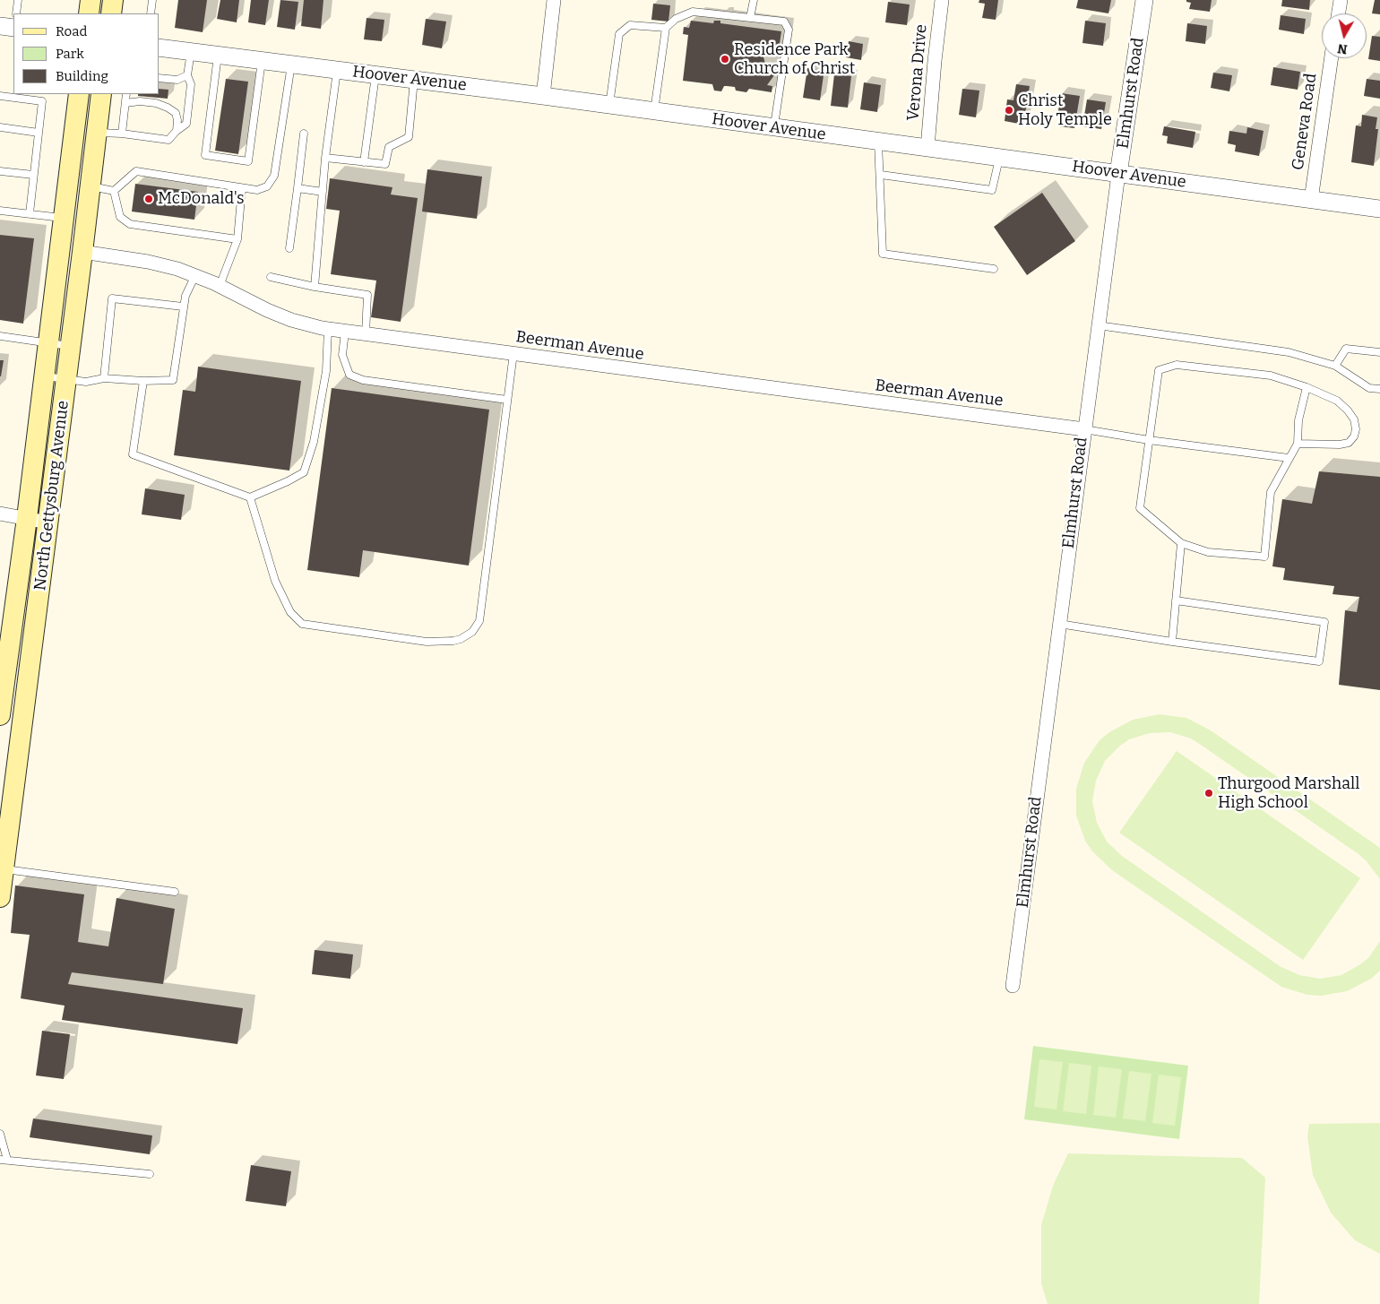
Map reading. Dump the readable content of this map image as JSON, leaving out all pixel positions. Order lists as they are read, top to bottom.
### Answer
{
  "streets": {
    "main road": ["North Gettysburg Avenue"],
    "street": [
      "Verona Drive",
      "Hoover Avenue",
      "Elmhurst Road",
      "Geneva Road",
      "Beerman Avenue"
    ]
  },
  "crossings": [
    ["Verona Drive", "Hoover Avenue"],
    ["Hoover Avenue", "Elmhurst Road"],
    ["Hoover Avenue", "Geneva Road"],
    ["Elmhurst Road", "Beerman Avenue"],
    ["Beerman Avenue", "North Gettysburg Avenue"]
  ],
  "places": [
    "Residence Park Church of Christ",
    "Christ Holy Temple",
    "McDonald's",
    "Thurgood Marshall High School"
  ],
  "legend": ["Road", "Park", "Building"],
  "north": "bottom"
}
